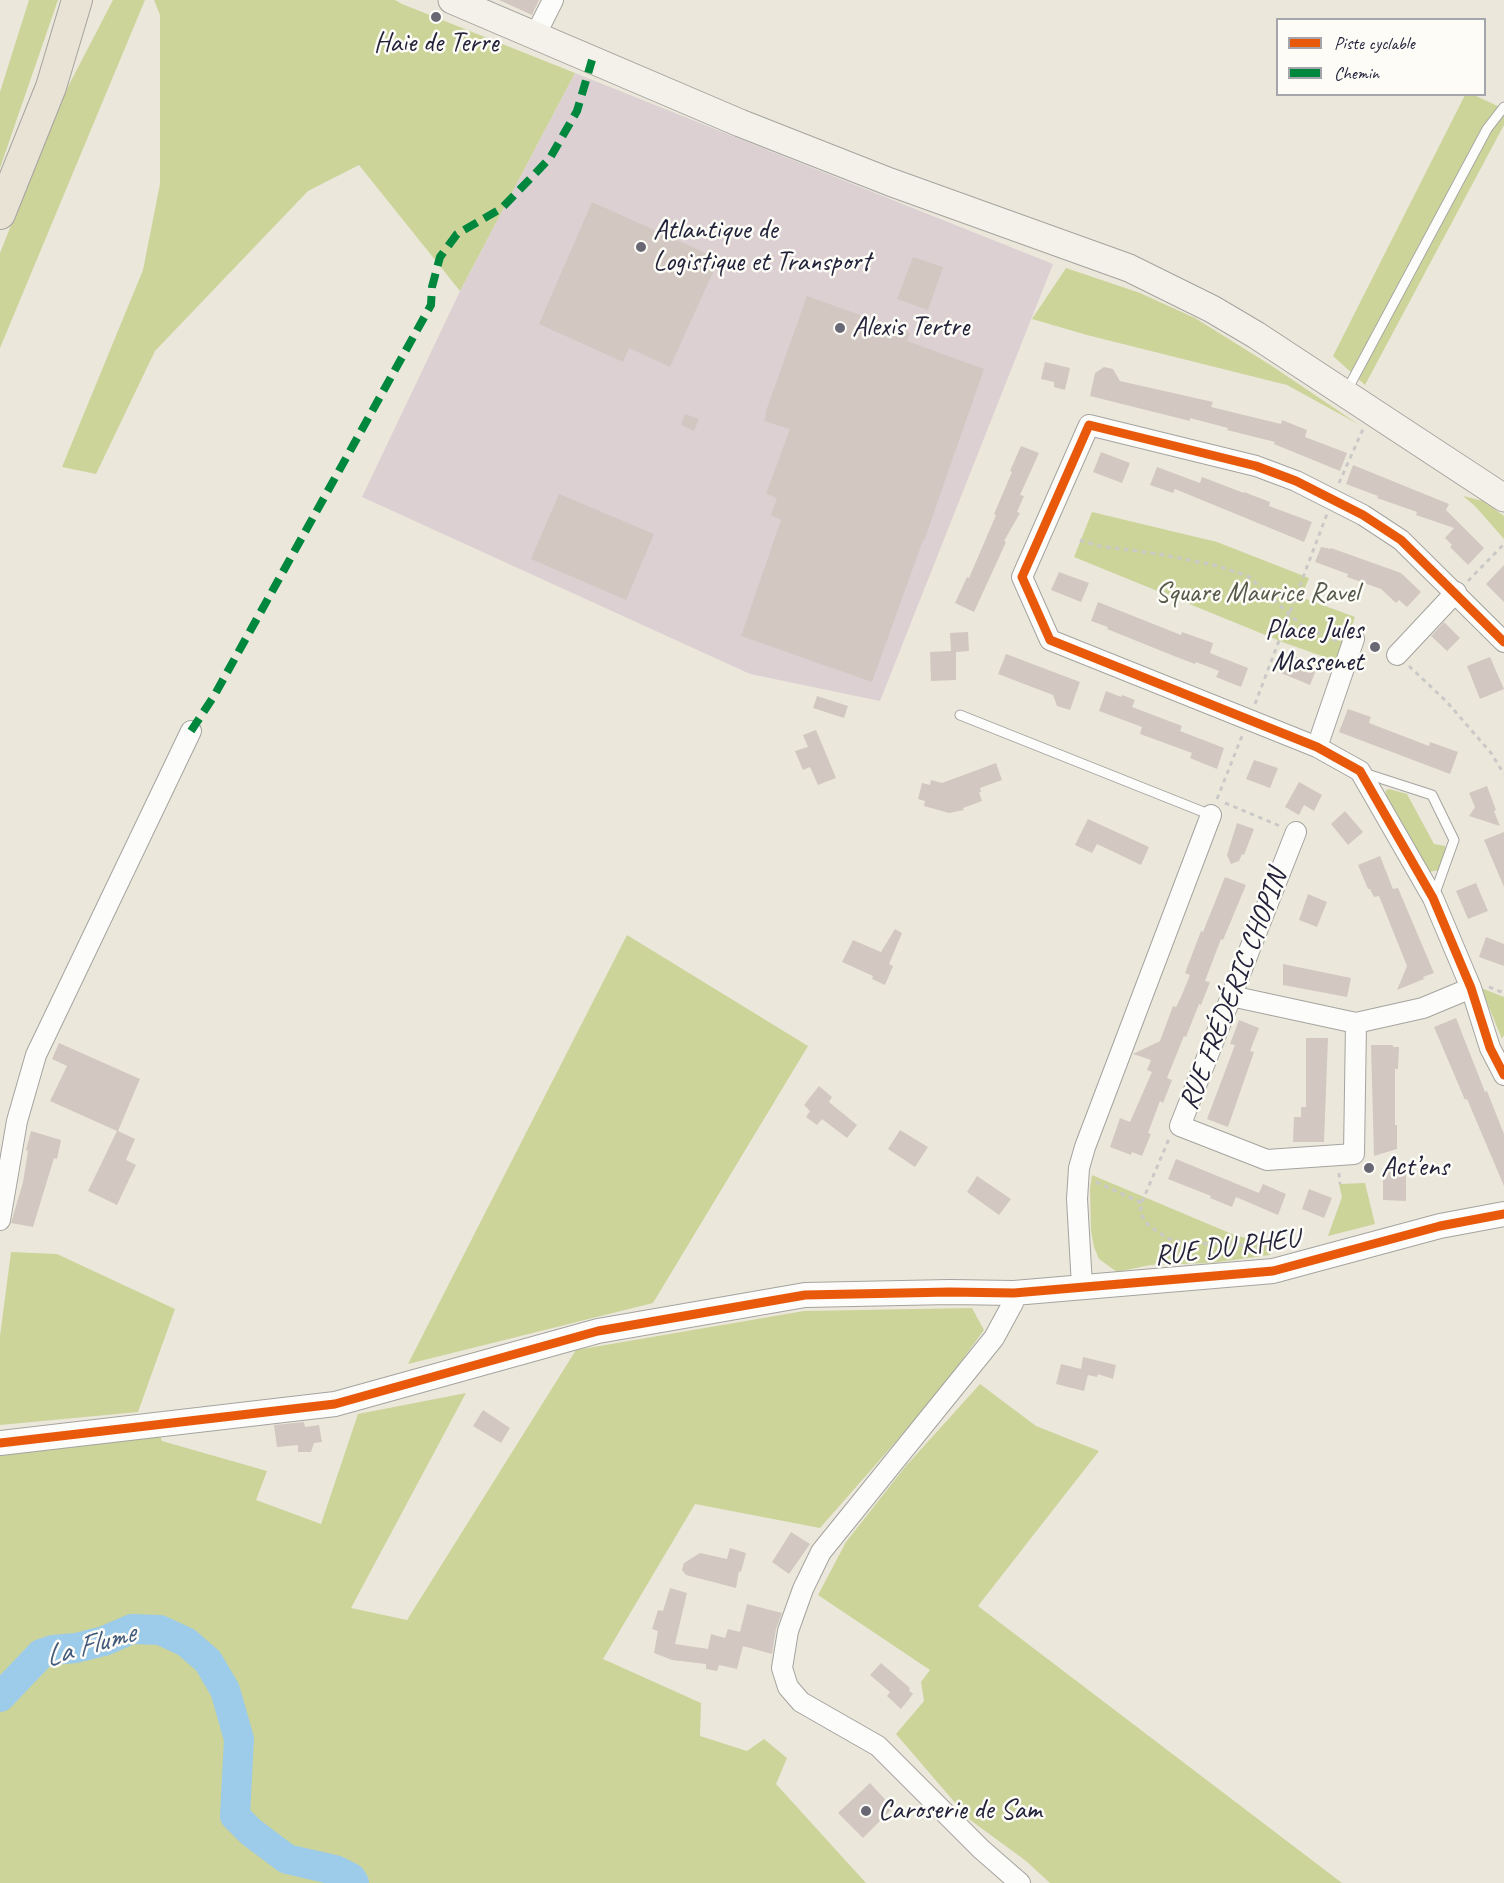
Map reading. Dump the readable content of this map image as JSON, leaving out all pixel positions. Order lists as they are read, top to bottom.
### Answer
{
  "streets": {
    "street": ["RUE FRÉDÉRIC CHOPIN", "RUE DU RHEU"]
  },
  "water": ["La Flume"],
  "parks": ["Square Maurice Ravel"],
  "places": [
    "Haie de Terre",
    "Atlantique de Logistique et Transport",
    "Alexis Tertre",
    "Place Jules Massenet",
    "Act’ens",
    "Caroserie de Sam"
  ],
  "legend": ["Piste cyclable", "Chemin"]
}
